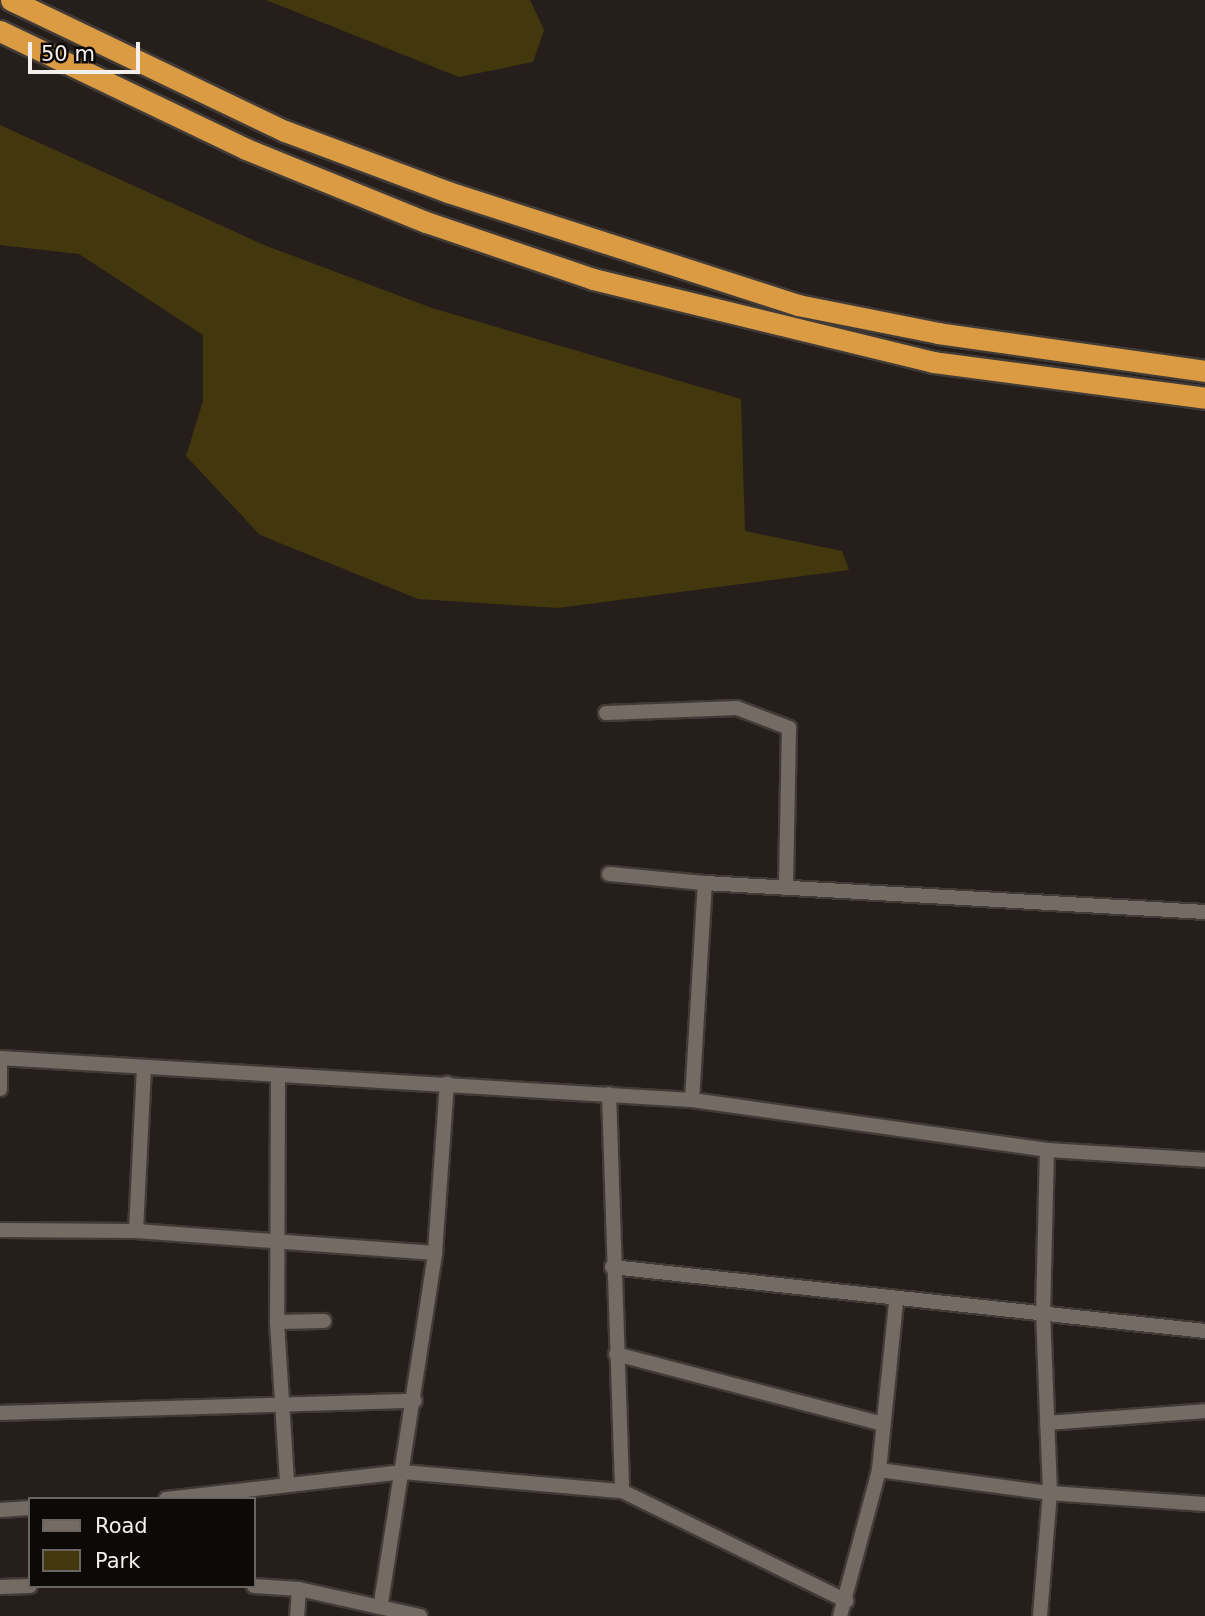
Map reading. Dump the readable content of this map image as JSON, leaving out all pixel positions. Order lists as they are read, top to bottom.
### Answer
{
  "legend": ["Road", "Park"],
  "scale_bar": "50 m"
}
